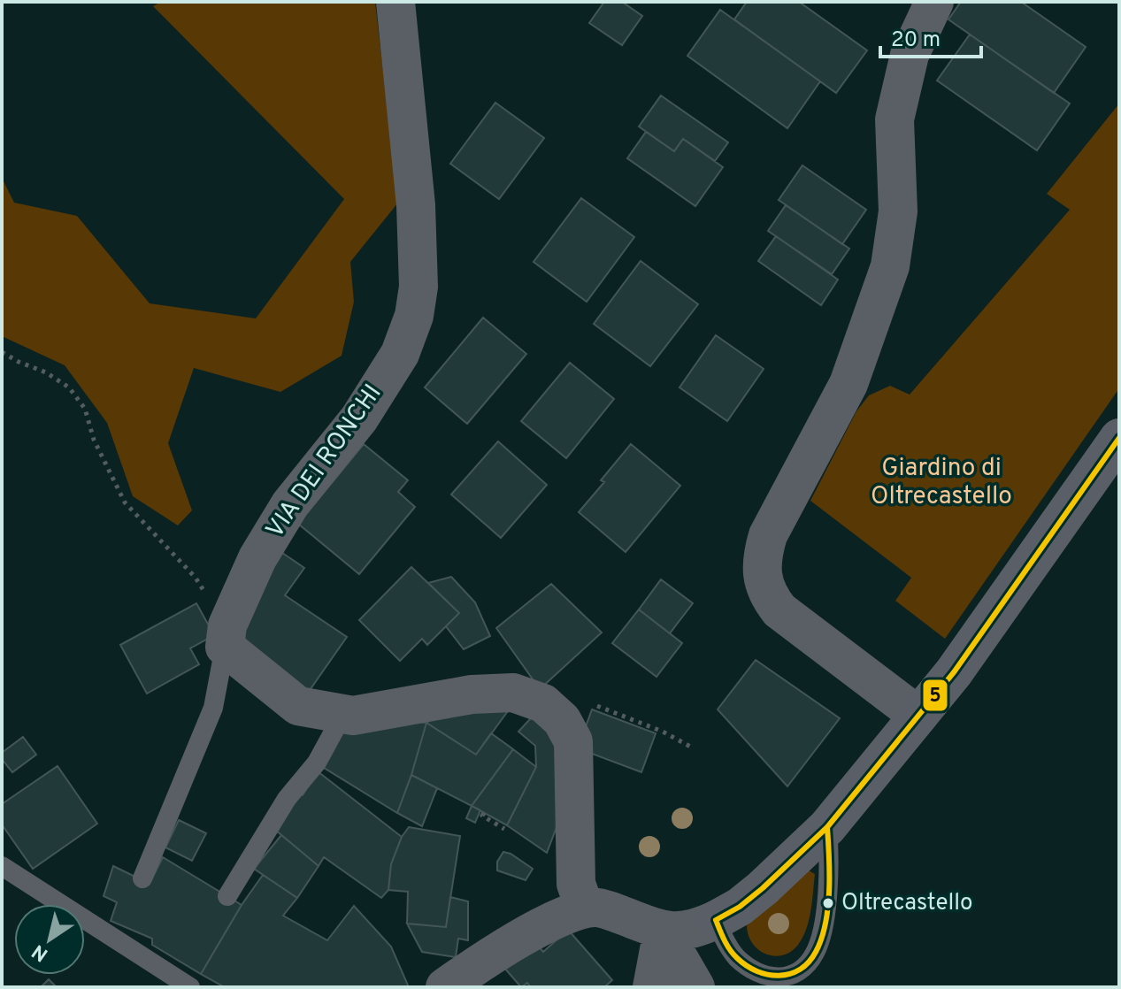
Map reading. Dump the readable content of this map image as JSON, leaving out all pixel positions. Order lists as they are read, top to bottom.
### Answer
{
  "streets": {
    "street": ["VIA DEI RONCHI"]
  },
  "parks": ["Giardino di Oltrecastello"],
  "places": ["Oltrecastello"],
  "lines": ["transit line 5"],
  "scale_bar": "20 m",
  "north": "bottom left"
}
